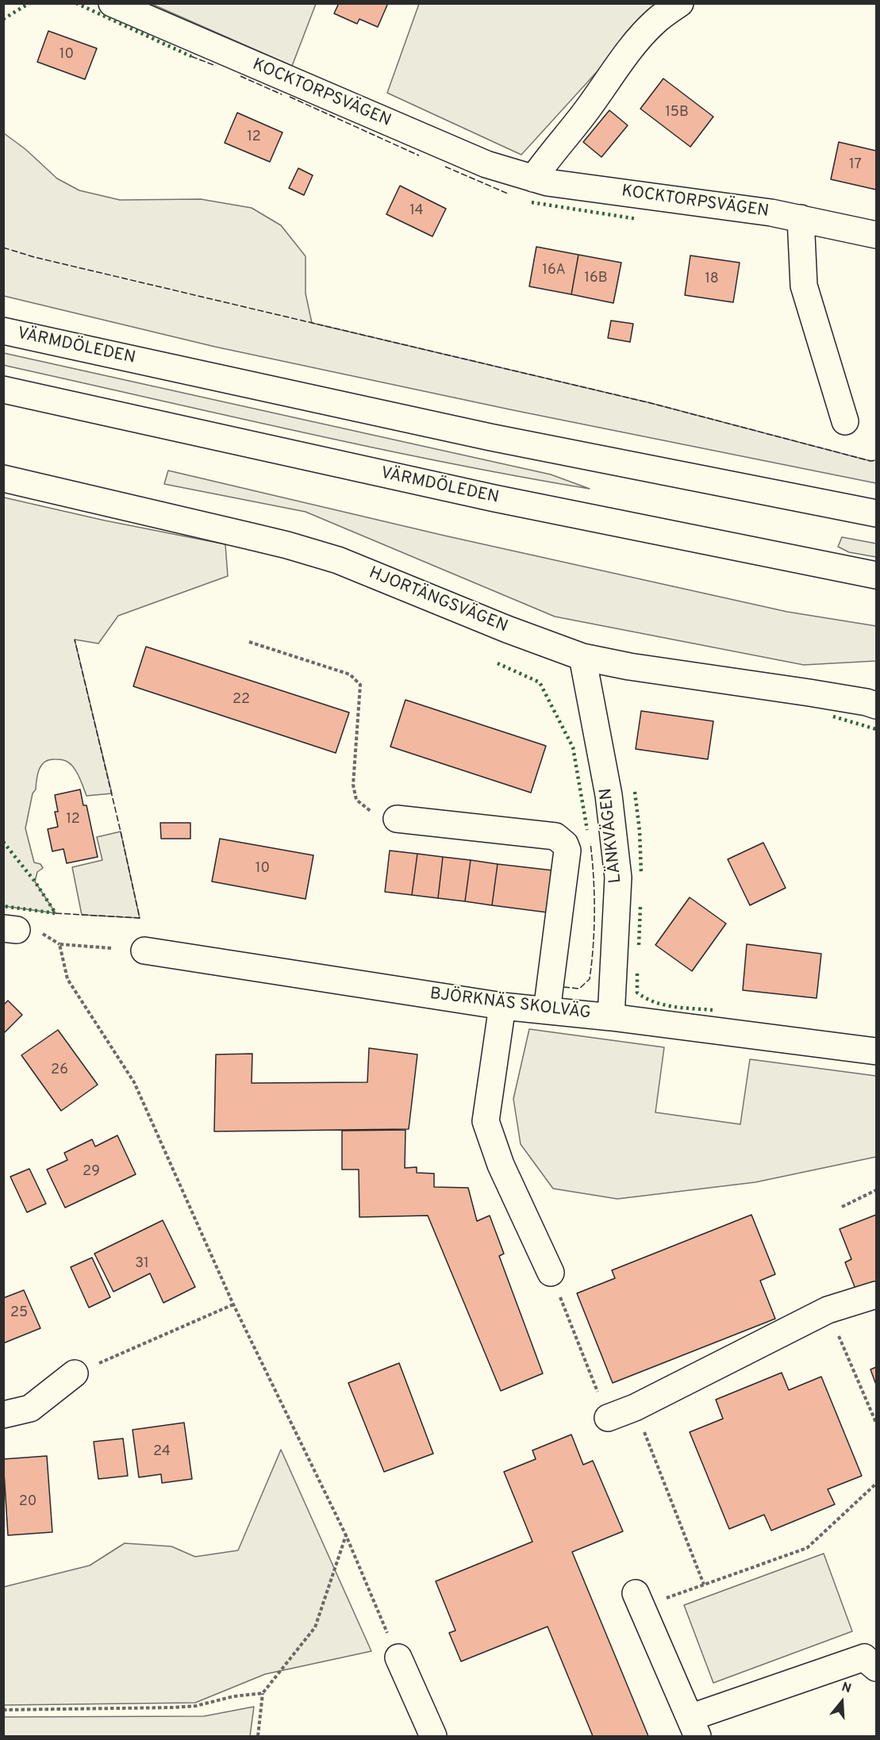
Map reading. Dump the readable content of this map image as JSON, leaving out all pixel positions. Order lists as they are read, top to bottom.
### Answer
{
  "streets": {
    "main road": [
      "KOCKTORPSVÄGEN",
      "VÄRMDÖLEDEN",
      "HJORTÄNGSVÄGEN",
      "LÄNKVÄGEN",
      "BJÖRKNÄS SKOLVÄG"
    ]
  },
  "crossings": [
    ["HJORTÄNGSVÄGEN", "LÄNKVÄGEN"],
    ["LÄNKVÄGEN", "BJÖRKNÄS SKOLVÄG"]
  ],
  "house_numbers": [
    "10",
    "15B",
    "12",
    "17",
    "14",
    "16A",
    "16B",
    "18",
    "22",
    "12",
    "10",
    "26",
    "29",
    "31",
    "25",
    "24",
    "20"
  ],
  "north": "top"
}
